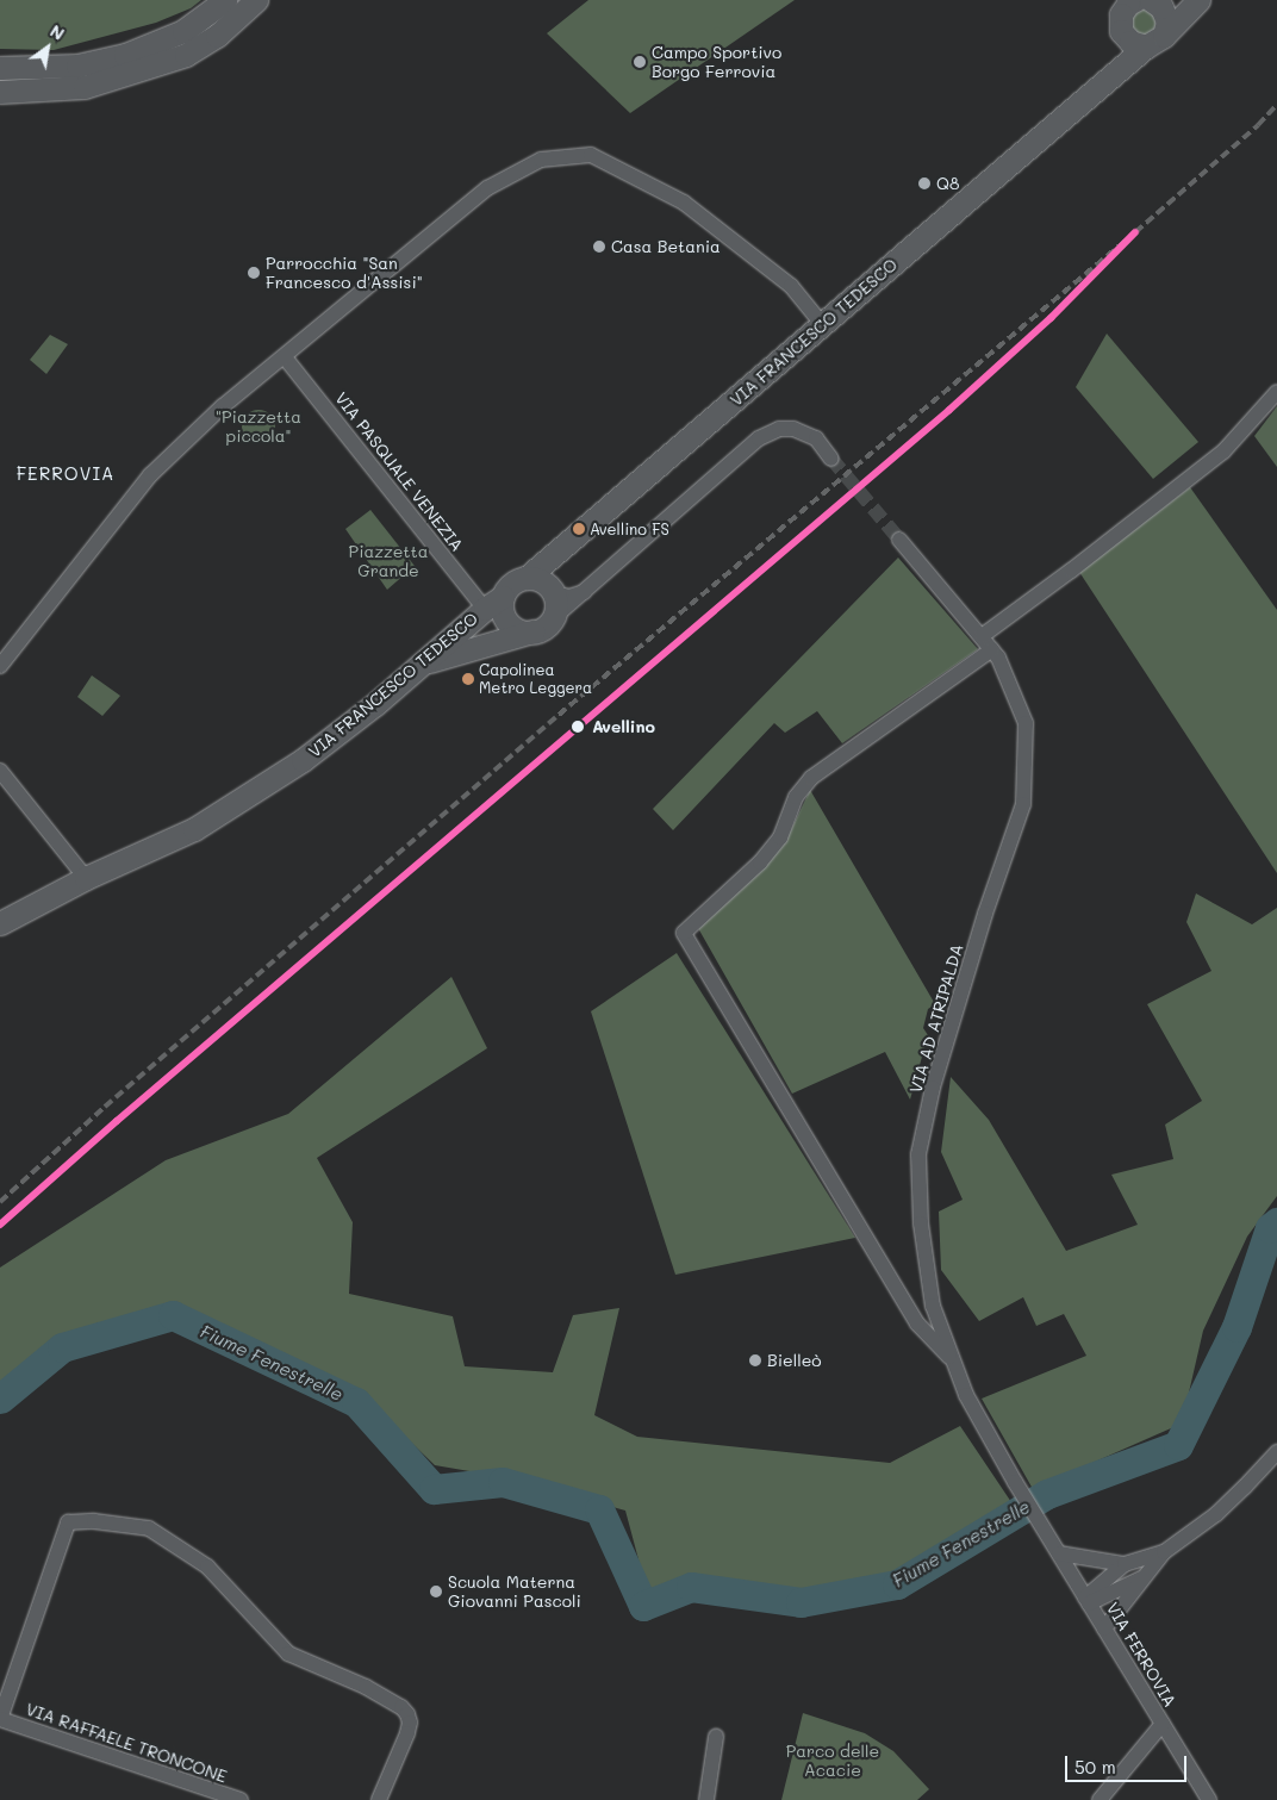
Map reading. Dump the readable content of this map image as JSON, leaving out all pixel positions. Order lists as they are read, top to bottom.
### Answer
{
  "streets": {
    "street": [
      "VIA FRANCESCO TEDESCO",
      "VIA PASQUALE VENEZIA",
      "VIA AD ATRIPALDA",
      "VIA FERROVIA",
      "VIA RAFFAELE TRONCONE"
    ]
  },
  "crossings": [
    ["VIA FRANCESCO TEDESCO", "VIA PASQUALE VENEZIA"],
    ["VIA AD ATRIPALDA", "VIA FERROVIA"]
  ],
  "districts": ["FERROVIA"],
  "water": ["Fiume Fenestrelle"],
  "parks": ["\"Piazzetta piccola\"", "Piazzetta Grande", "Parco delle Acacie"],
  "places": [
    "Campo Sportivo Borgo Ferrovia",
    "Q8",
    "Casa Betania",
    "Parrocchia \"San Francesco d'Assisi\"",
    "Avellino FS",
    "Capolinea Metro Leggera",
    "Avellino",
    "Bielleò",
    "Scuola Materna Giovanni Pascoli"
  ],
  "scale_bar": "50 m",
  "north": "top right"
}
